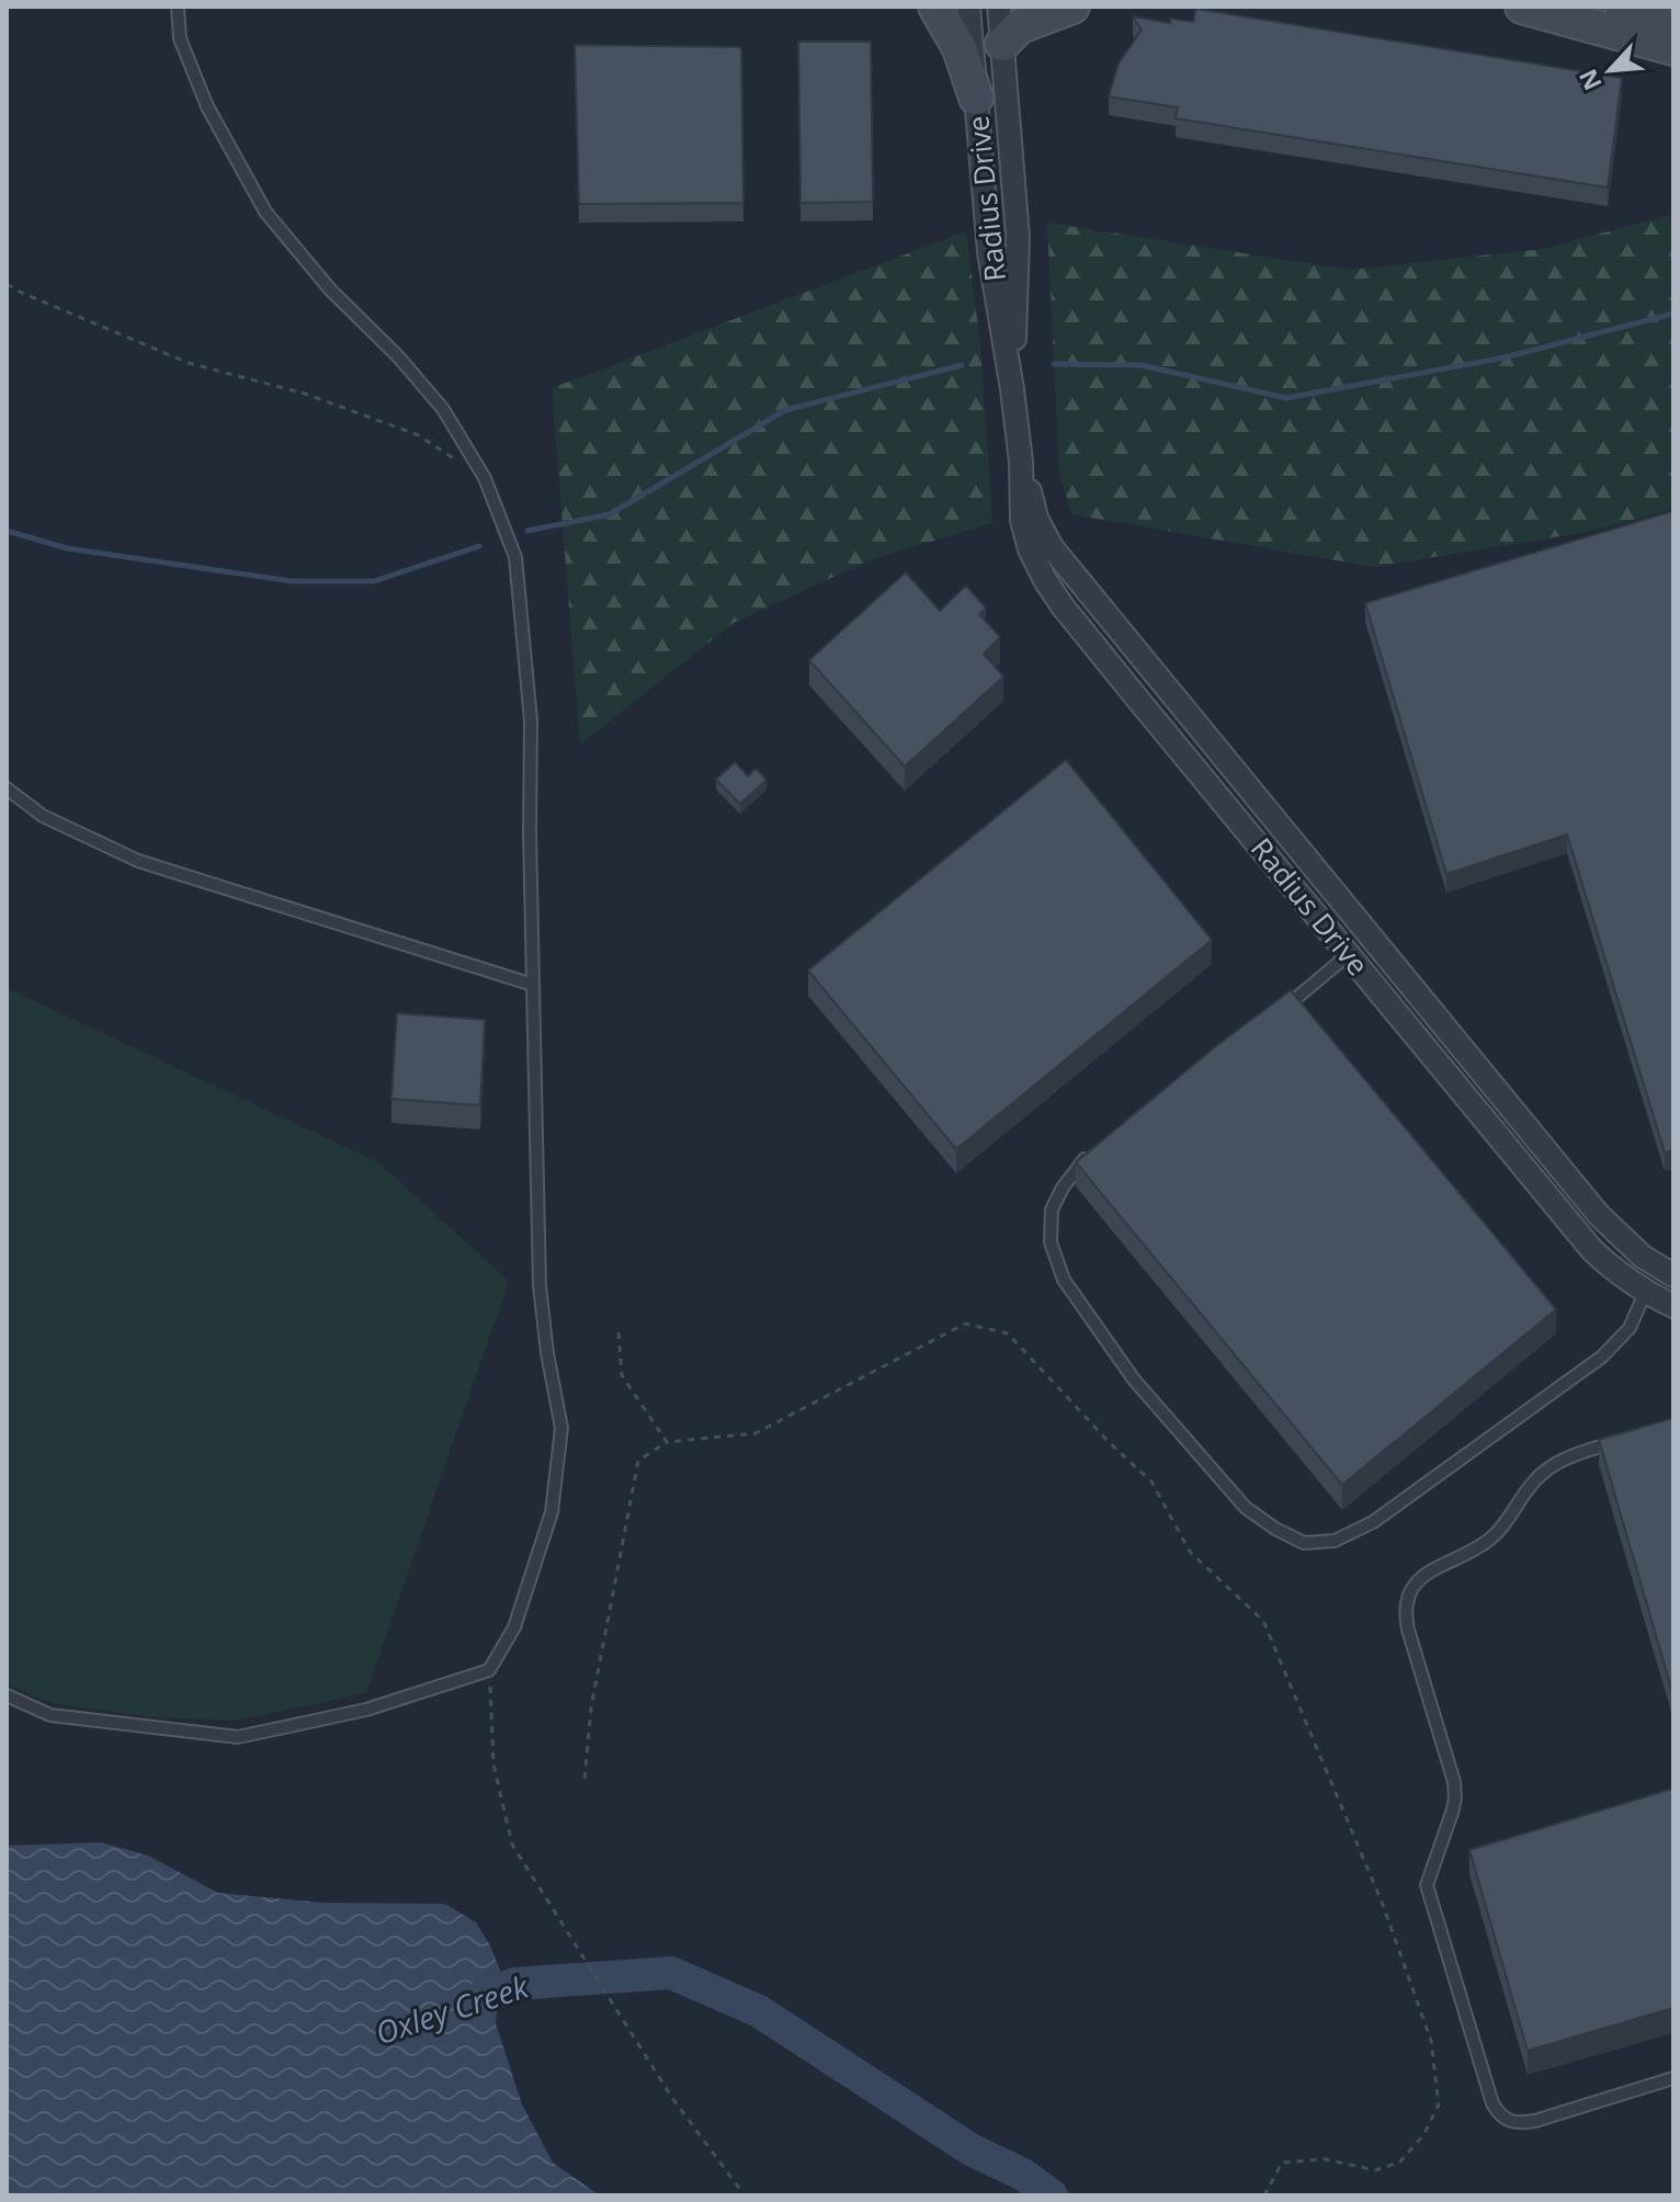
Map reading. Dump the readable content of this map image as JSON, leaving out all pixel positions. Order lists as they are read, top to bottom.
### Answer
{
  "streets": {
    "street": ["Radius Drive"]
  },
  "water": ["Oxley Creek"],
  "north": "bottom left"
}
